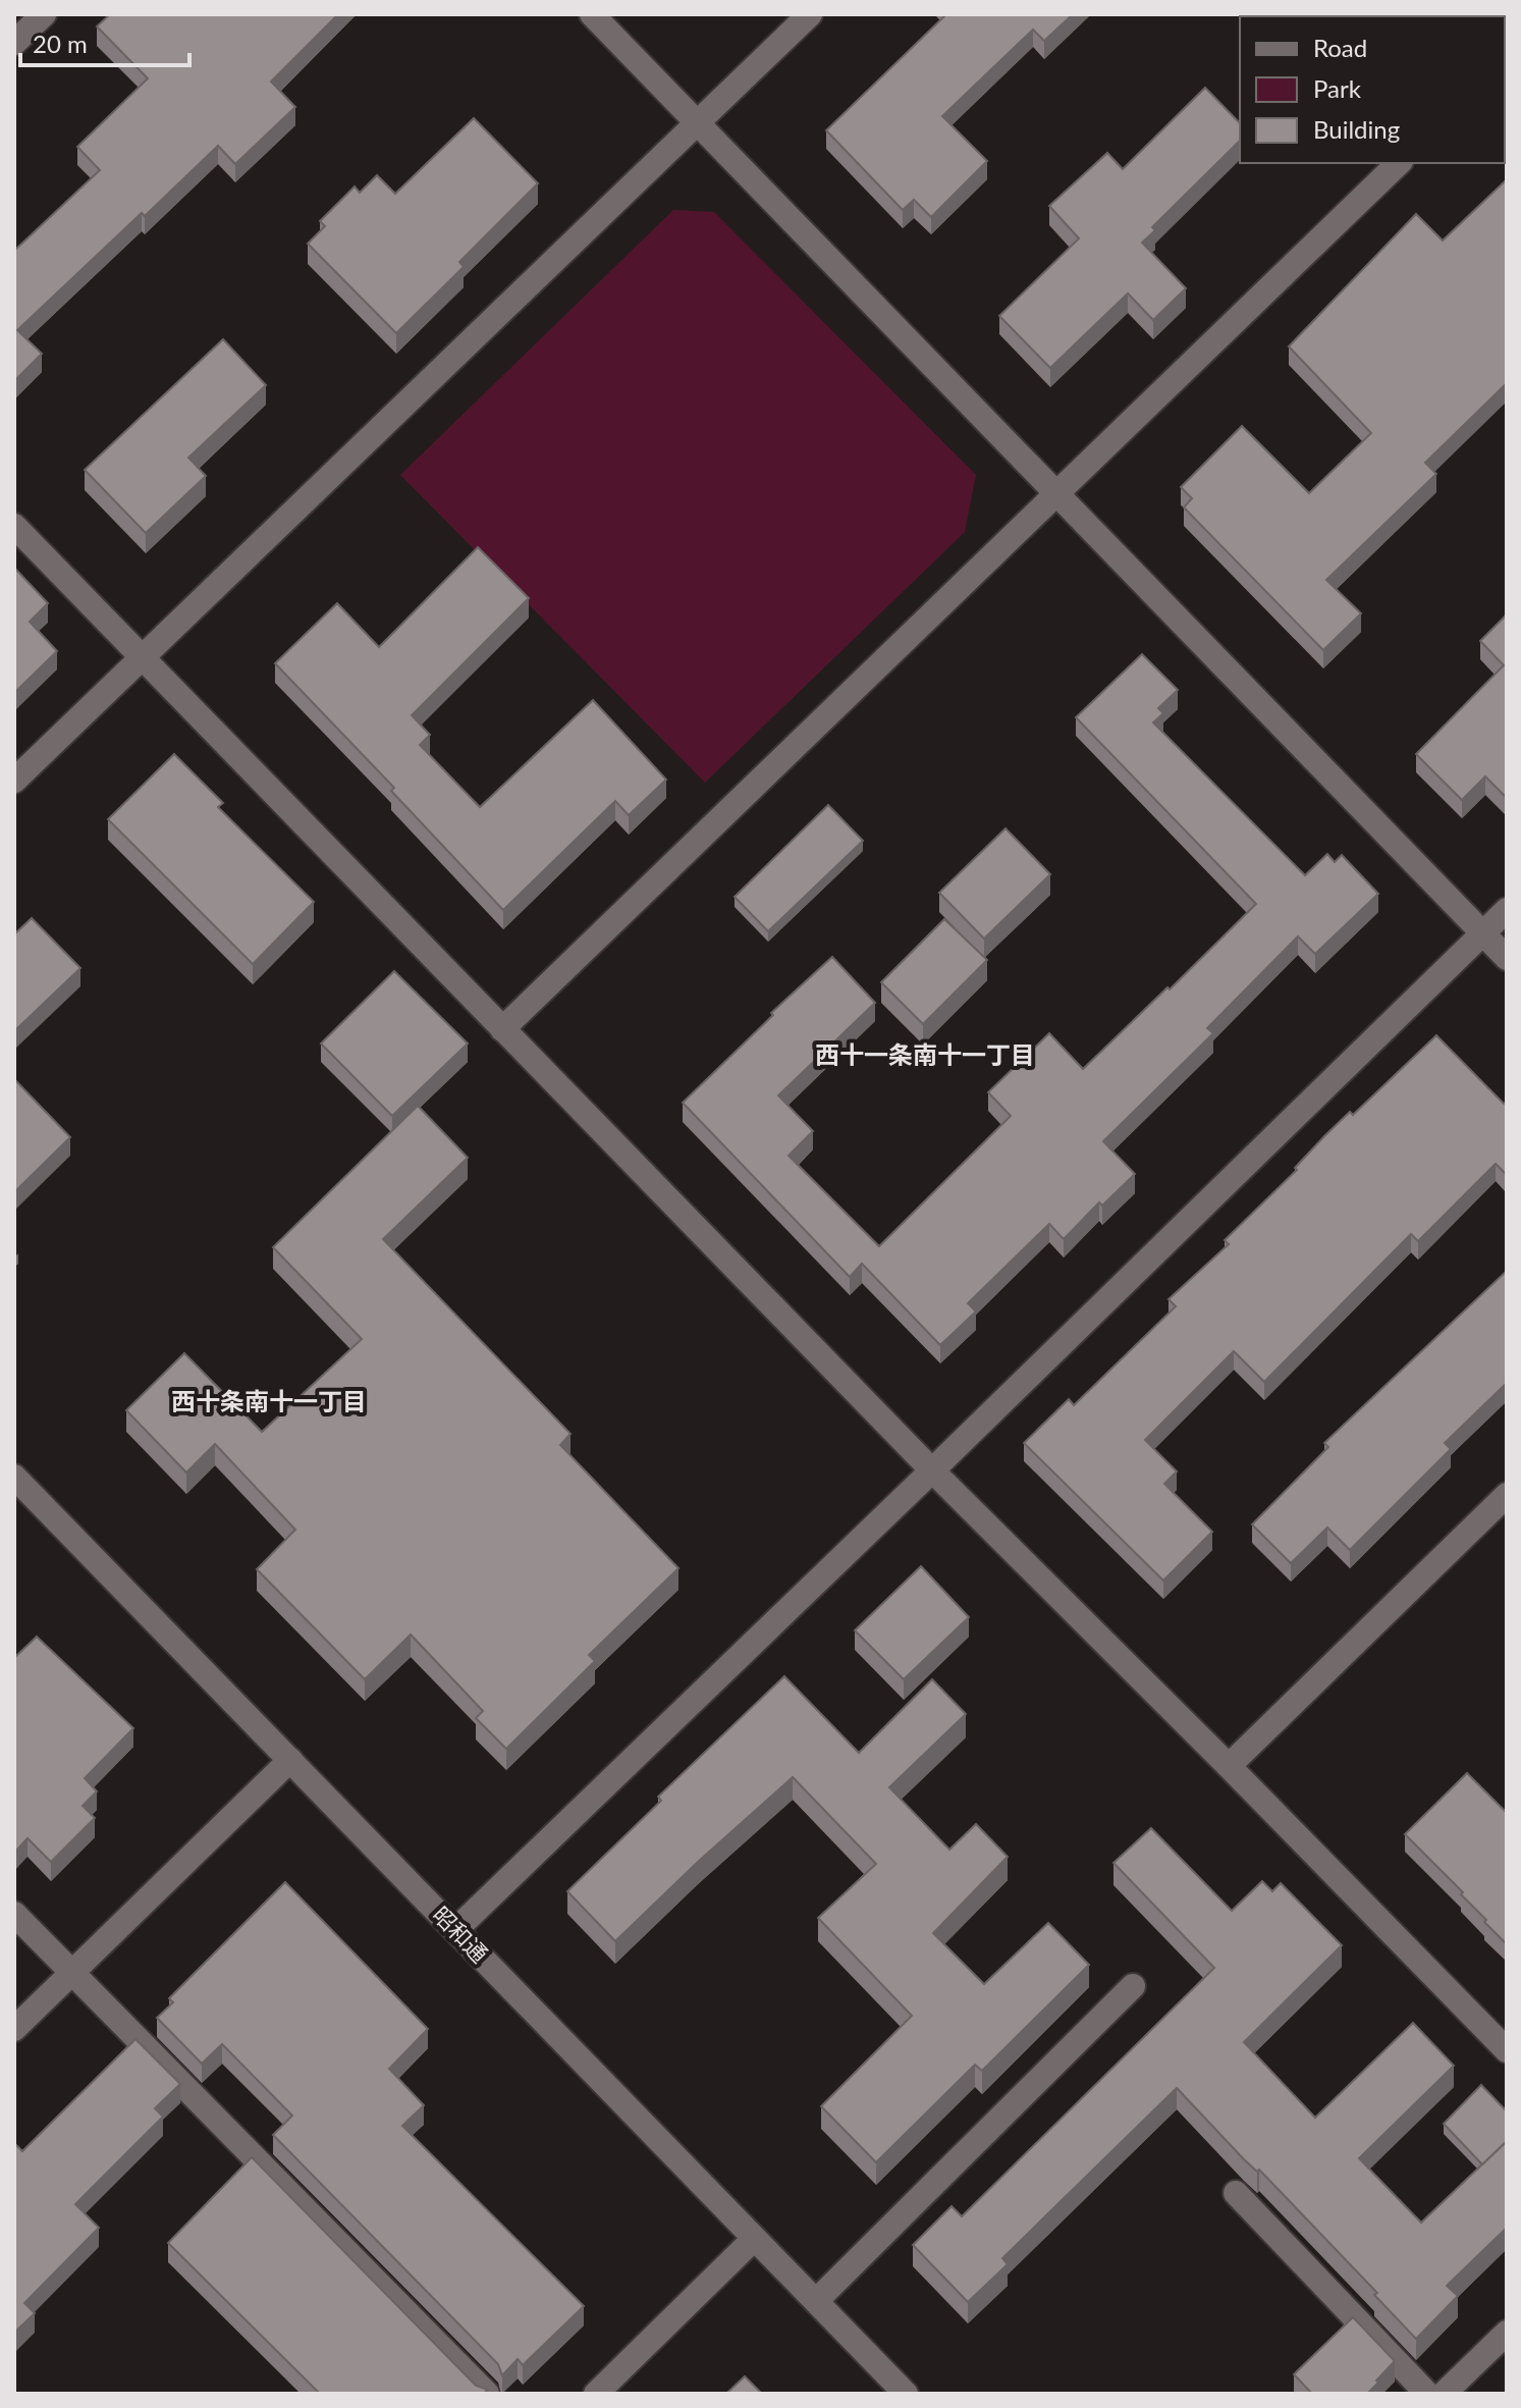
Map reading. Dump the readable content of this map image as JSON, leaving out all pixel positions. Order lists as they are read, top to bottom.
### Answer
{
  "streets": {
    "street": ["昭和通"]
  },
  "districts": ["西十一条南十一丁目", "西十条南十一丁目"],
  "legend": ["Road", "Park", "Building"],
  "scale_bar": "20 m"
}
